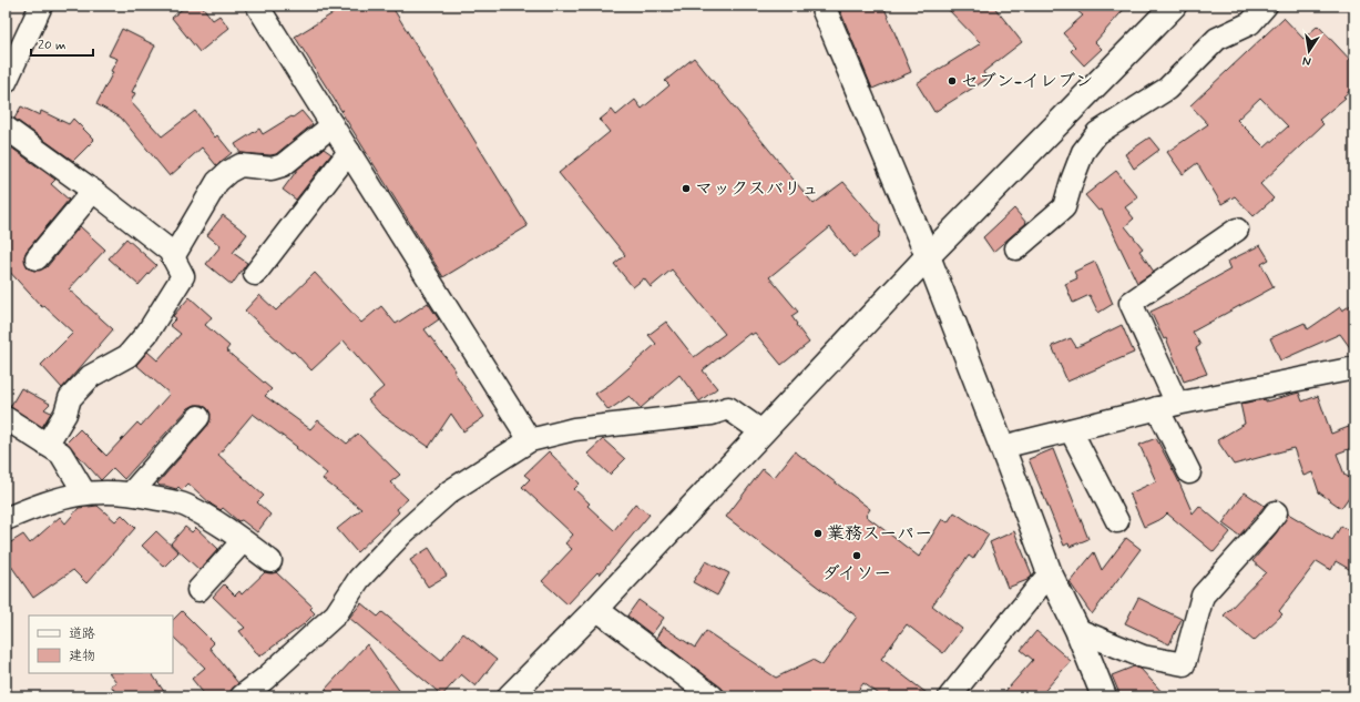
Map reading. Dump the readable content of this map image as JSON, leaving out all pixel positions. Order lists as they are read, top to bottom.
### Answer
{
  "places": [
    "セブン-イレブン",
    "マックスバリュ",
    "業務スーパー",
    "ダイソー"
  ],
  "legend": ["道路", "建物"],
  "scale_bar": "20 m",
  "north": "bottom"
}
